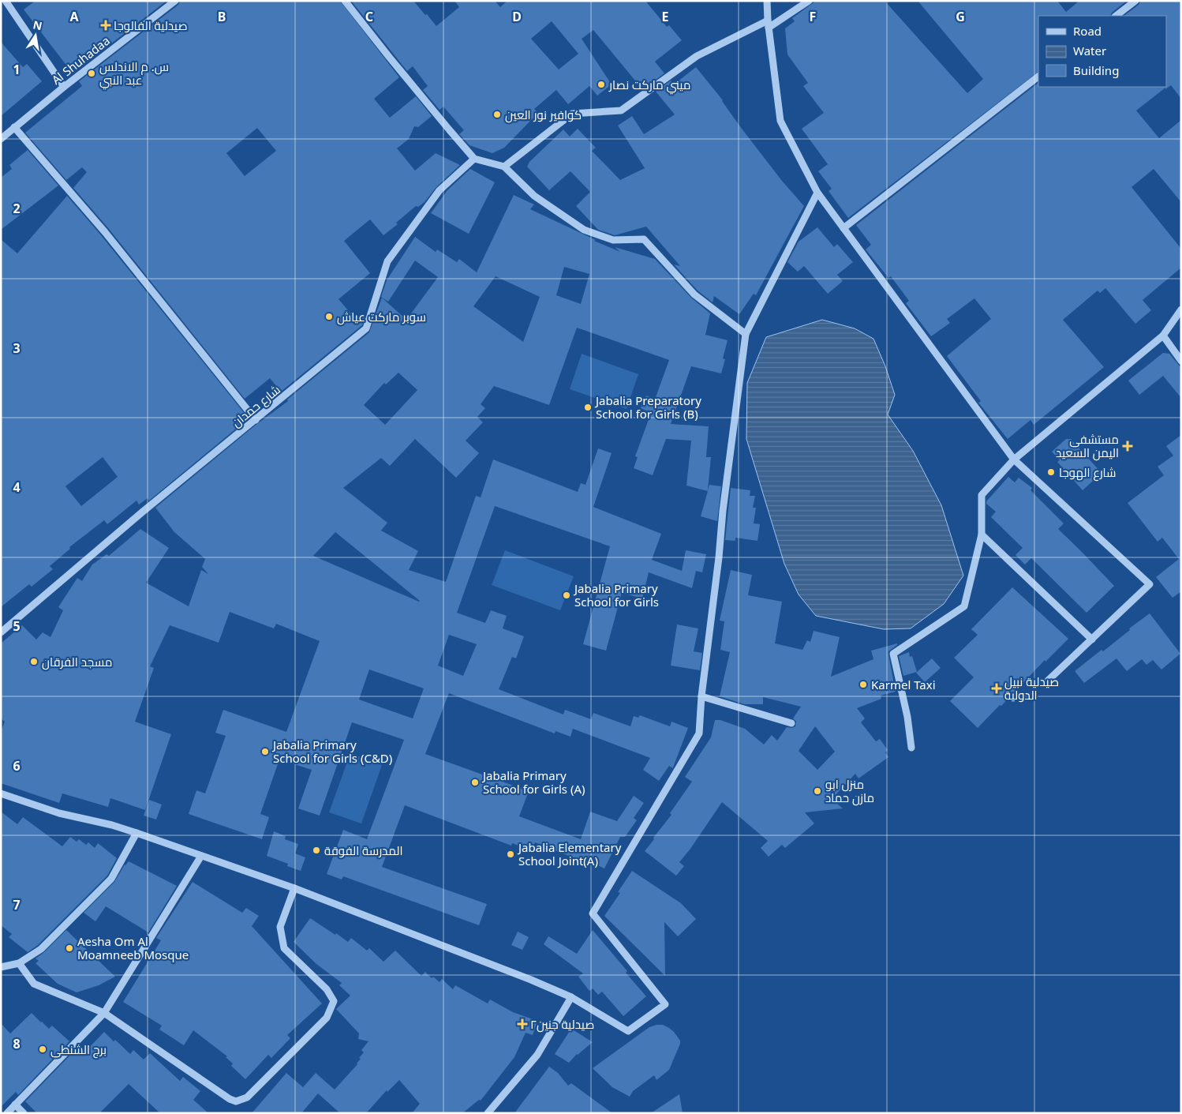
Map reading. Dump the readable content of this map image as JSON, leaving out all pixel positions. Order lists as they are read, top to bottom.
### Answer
{
  "streets": {
    "street": ["Al Shuhadaa", "شارع حمدان"]
  },
  "places": {
    "health": [
      "صيدلية الفالوجا",
      "مستشفى اليمن السعيد",
      "صيدلية نبيل الدولية",
      "صيدلية جنين٢"
    ],
    "other": [
      "س. م الاندلس عبد النبي",
      "ميني ماركت نصار",
      "كوافير نور العين",
      "سوبر ماركت عياش",
      "Jabalia Preparatory School for Girls (B)",
      "شارع الهوجا",
      "Jabalia Primary School for Girls",
      "مسجد الفرقان",
      "Karmel Taxi",
      "Jabalia Primary School for Girls (C&D)",
      "Jabalia Primary School for Girls (A)",
      "منزل ابو مازن حماد",
      "المدرسة الفوقة",
      "Jabalia Elementary School Joint(A)",
      "Aesha Om Al Moamneeb Mosque",
      "برج الشنطى"
    ]
  },
  "legend": ["Road", "Water", "Building"],
  "north": "top",
  "grid": {
    "columns": [
      "A",
      "B",
      "C",
      "D",
      "E",
      "F",
      "G"
    ],
    "rows": [
      "1",
      "2",
      "3",
      "4",
      "5",
      "6",
      "7",
      "8"
    ]
  }
}
